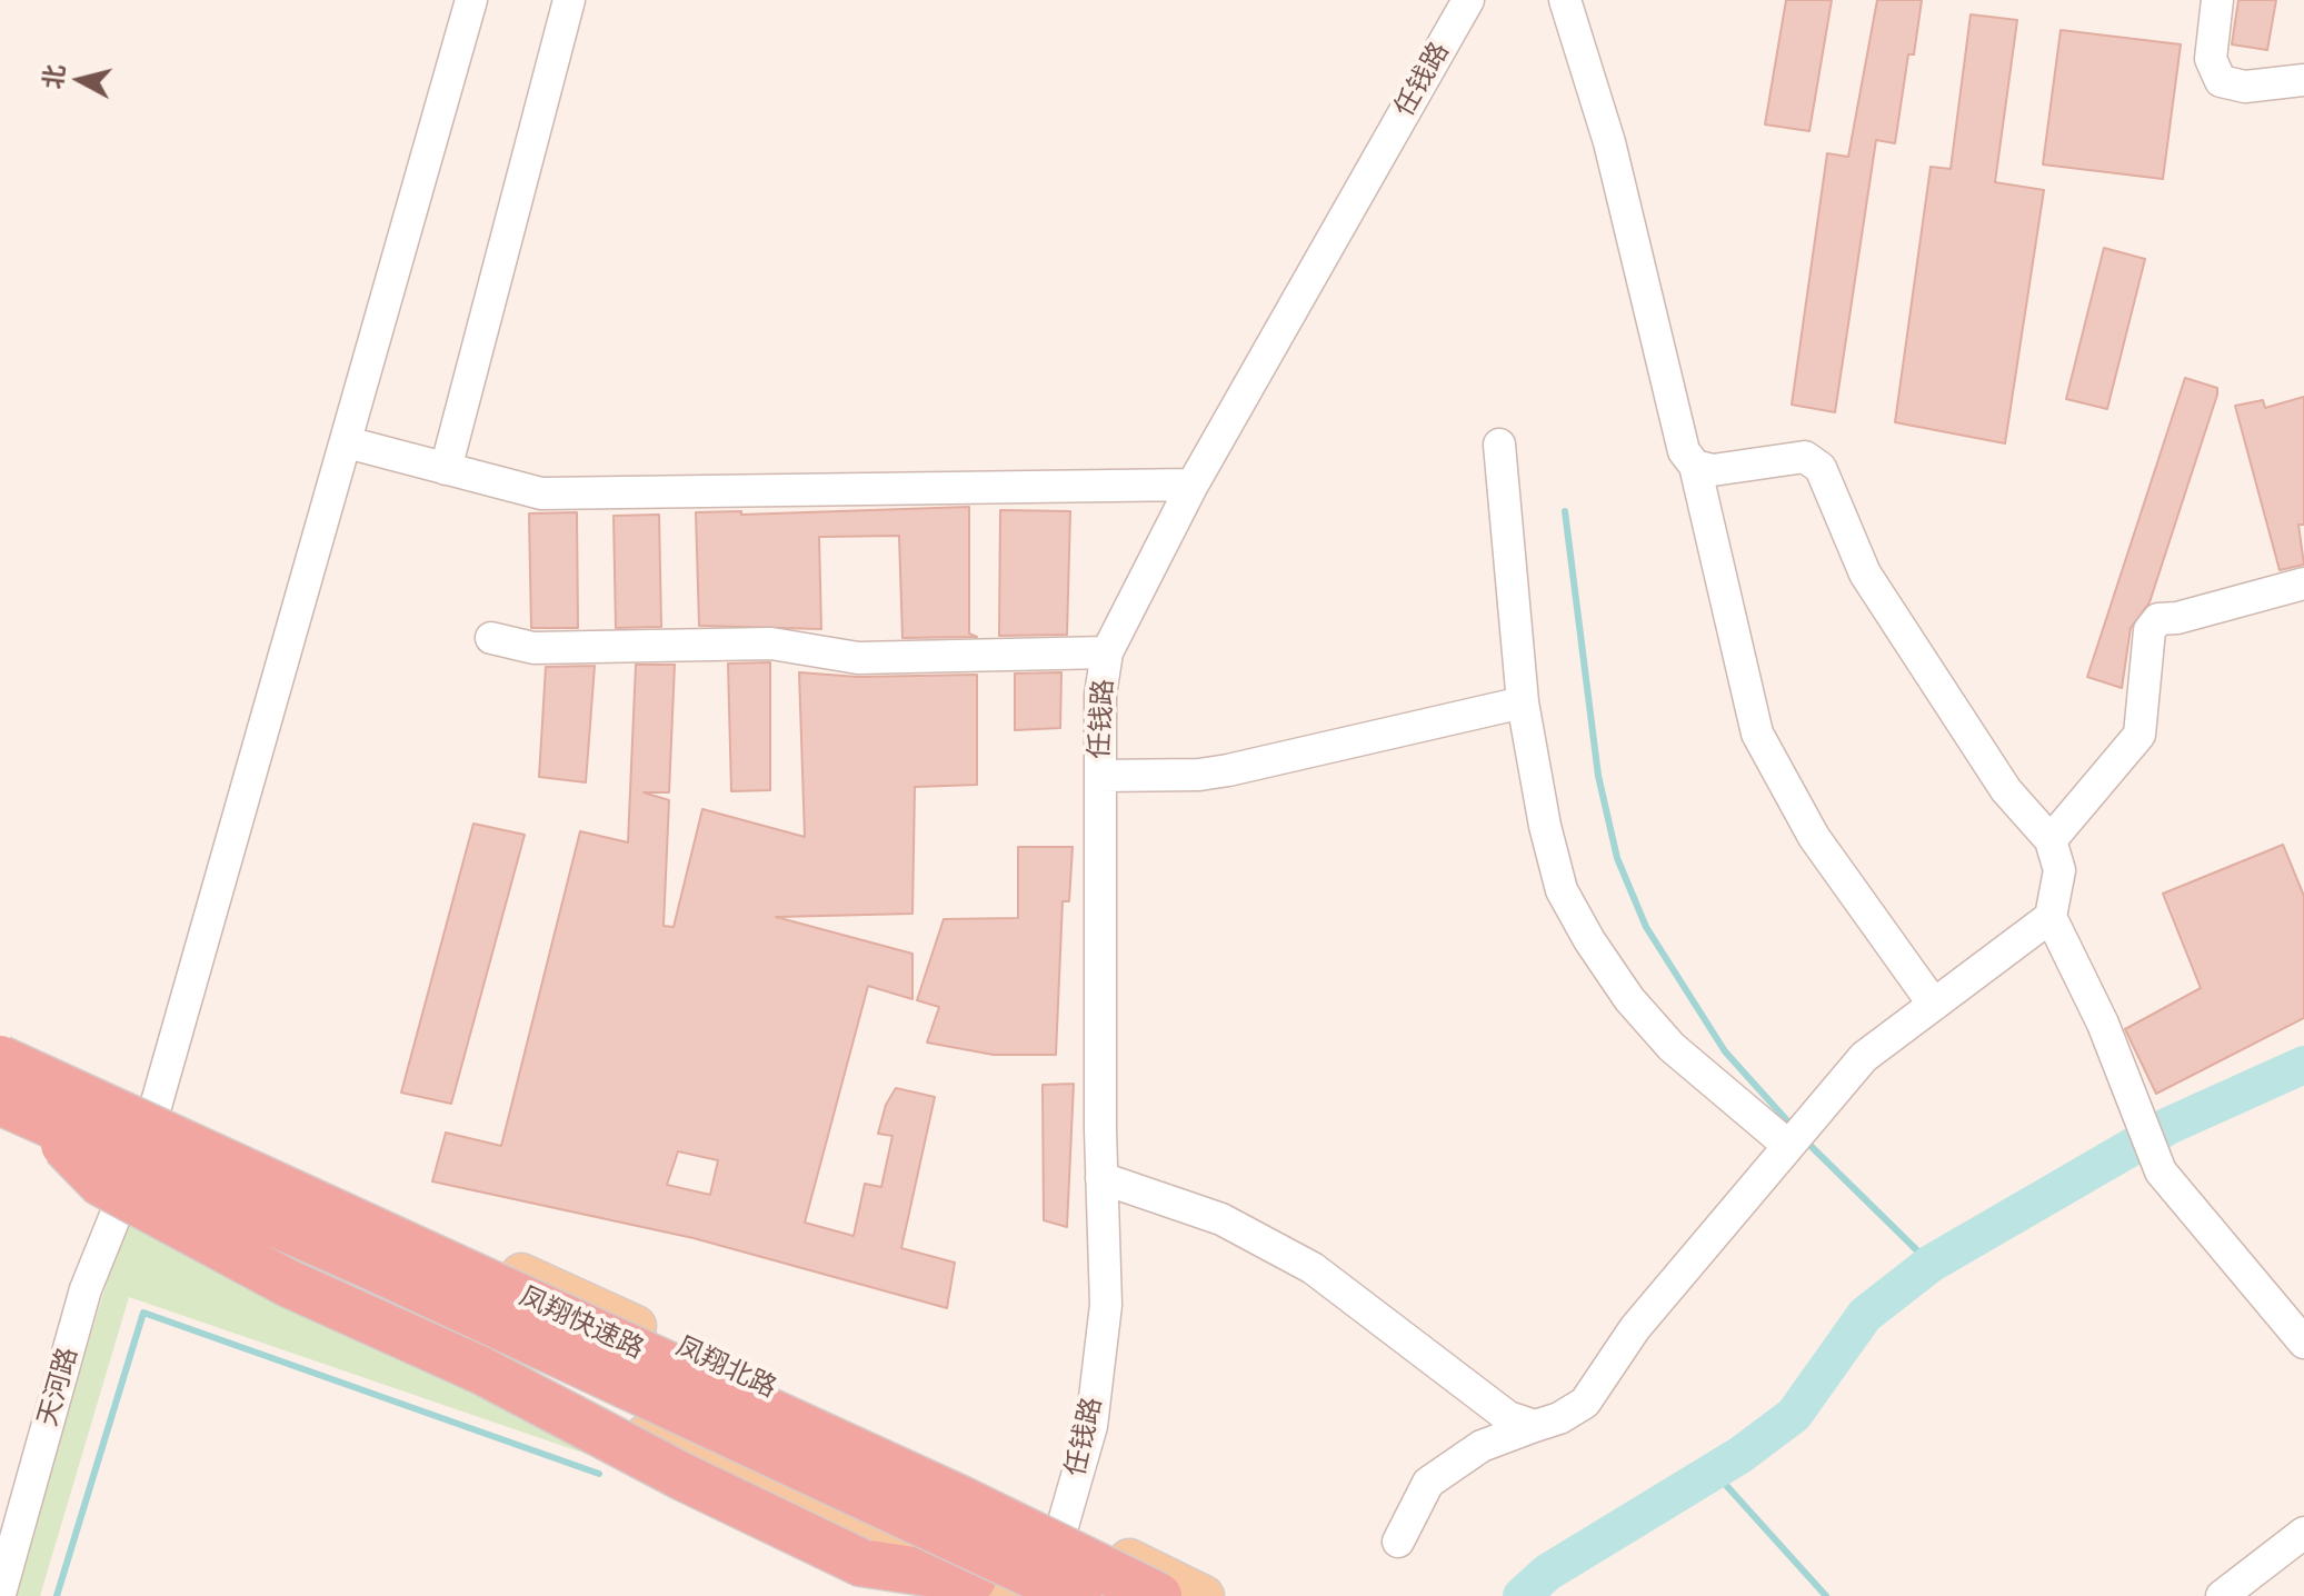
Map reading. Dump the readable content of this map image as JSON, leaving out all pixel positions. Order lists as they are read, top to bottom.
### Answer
{
  "streets": {
    "highway": ["凤翔快速路"],
    "main road": ["凤翔北路"],
    "street": ["任钱路", "天河路"]
  },
  "crossings": [
    ["任钱路", "凤翔北路"]
  ],
  "north": "left"
}
